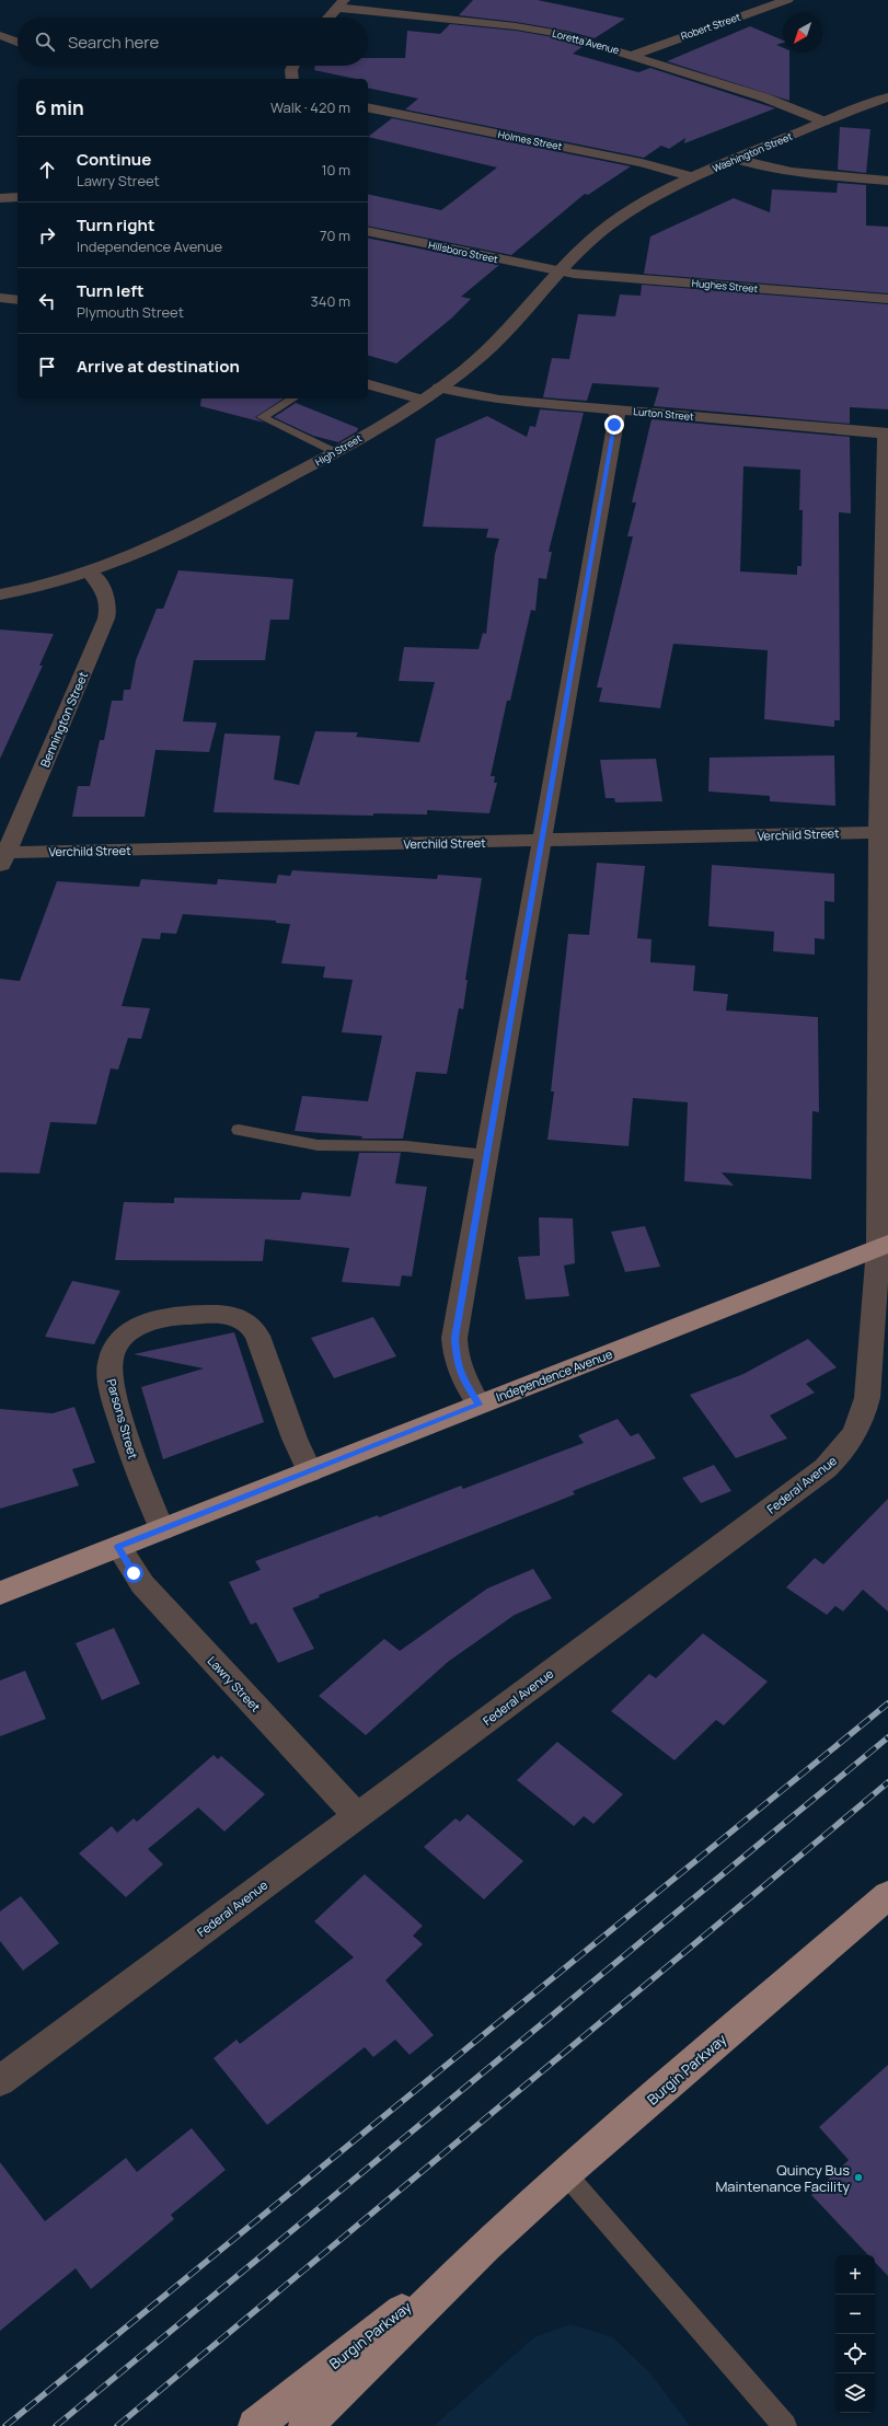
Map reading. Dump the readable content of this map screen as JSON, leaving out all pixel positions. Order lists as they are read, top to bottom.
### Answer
{
  "streets": {
    "main road": ["Independence Avenue", "Burgin Parkway"],
    "street": [
      "Robert Street",
      "Loretta Avenue",
      "Holmes Street",
      "Washington Street",
      "Hillsboro Street",
      "Hughes Street",
      "Lurton Street",
      "High Street",
      "Bennington Street",
      "Verchild Street",
      "Parsons Street",
      "Federal Avenue",
      "Lawry Street"
    ]
  },
  "crossings": [
    ["Robert Street", "Loretta Avenue"],
    ["Loretta Avenue", "Washington Street"],
    ["Holmes Street", "Washington Street"],
    ["Washington Street", "High Street"],
    ["Hillsboro Street", "Hughes Street"],
    ["Hillsboro Street", "High Street"],
    ["Hughes Street", "High Street"],
    ["Lurton Street", "High Street"],
    ["Lurton Street", "Federal Avenue"],
    ["High Street", "Bennington Street"],
    ["Bennington Street", "Verchild Street"],
    ["Verchild Street", "Federal Avenue"],
    ["Independence Avenue", "Parsons Street"],
    ["Independence Avenue", "Federal Avenue"],
    ["Independence Avenue", "Lawry Street"],
    ["Federal Avenue", "Lawry Street"]
  ],
  "places": ["Quincy Bus Maintenance Facility"],
  "north": "bottom left",
  "page": {
    "search": "Search here",
    "heading": ["6 min", "Walk · 420 m"],
    "list": [
      ["Continue", "Lawry Street", "10 m"],
      ["Turn right", "Independence Avenue", "70 m"],
      ["Turn left", "Plymouth Street", "340 m"],
      "Arrive at destination"
    ],
    "map_buttons": ["+", "−"]
  }
}
